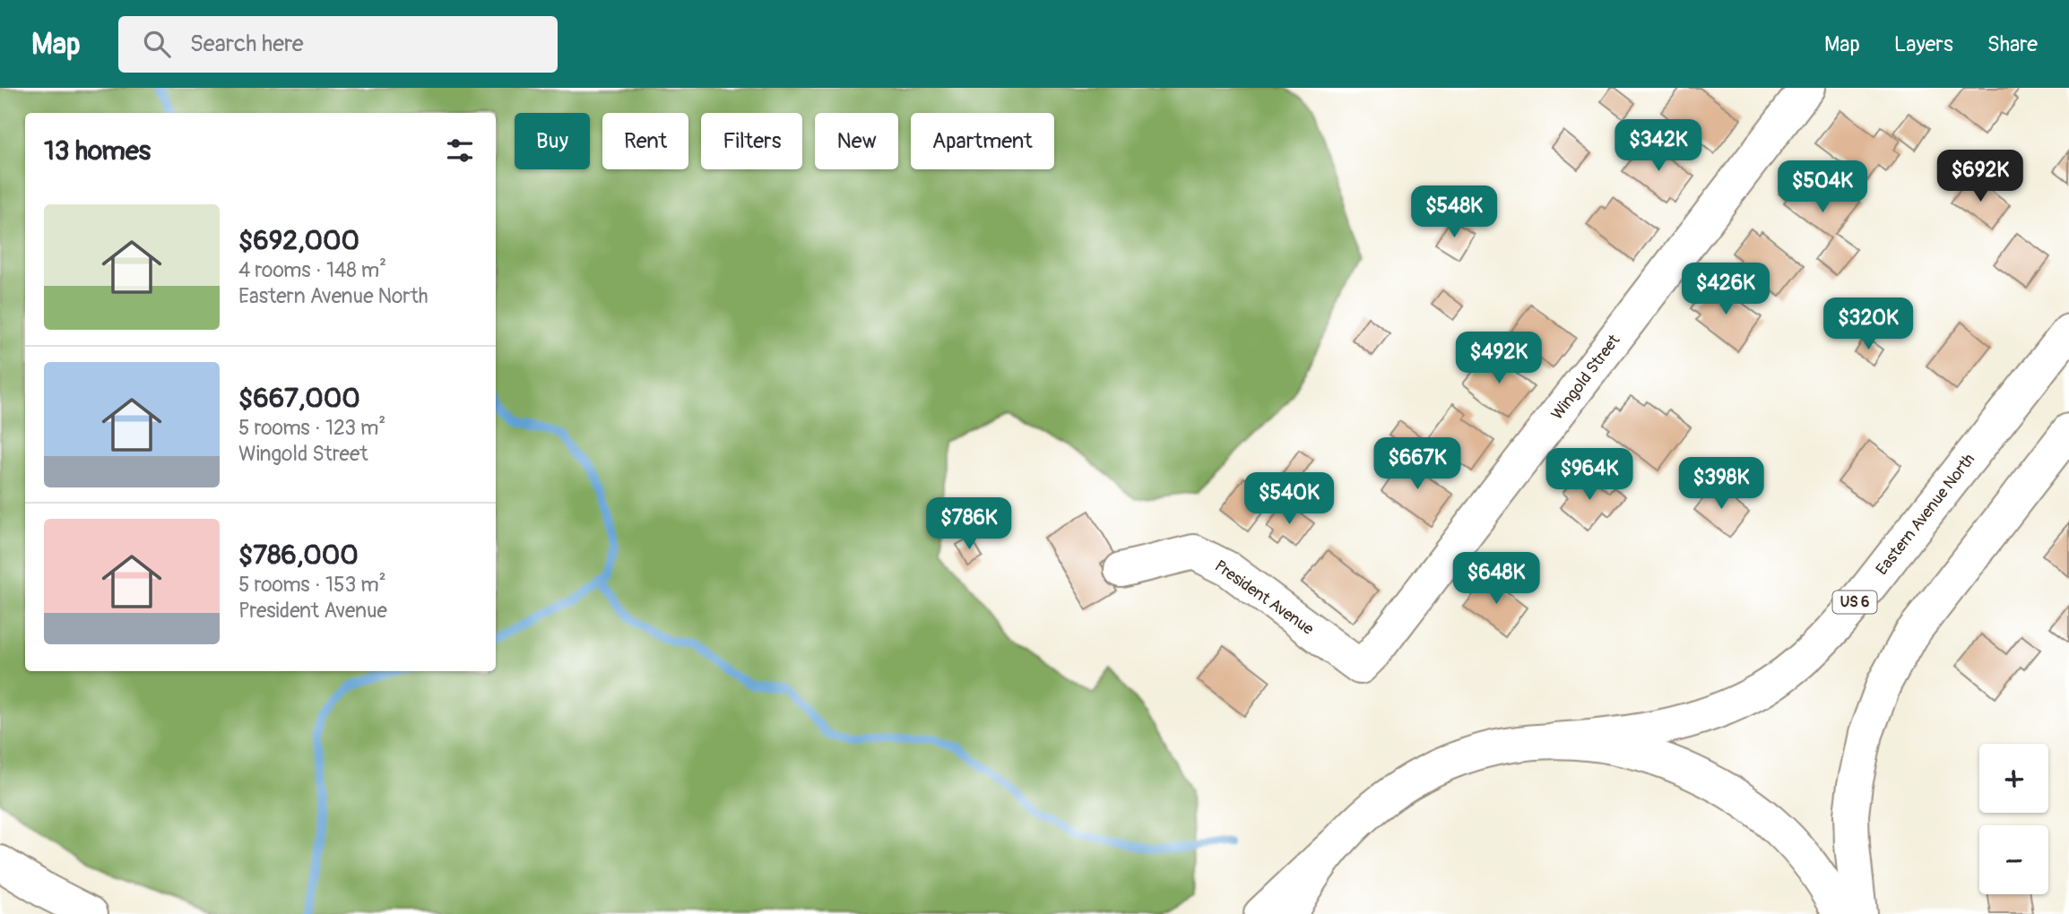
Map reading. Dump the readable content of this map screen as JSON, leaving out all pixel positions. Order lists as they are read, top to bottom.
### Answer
{
  "streets": {
    "main road": [
      "Wingold Street",
      "Eastern Avenue North",
      "President Avenue",
      "US 6"
    ]
  },
  "crossings": [
    ["Wingold Street", "President Avenue"],
    ["Eastern Avenue North", "US 6"]
  ],
  "page": {
    "header": "Map",
    "search": "Search here",
    "nav": ["Map", "Layers", "Share"],
    "chip": [
      "Buy",
      "Rent",
      "Filters",
      "New",
      "Apartment"
    ],
    "heading": "13 homes",
    "price": [
      "$342K",
      "$692K",
      "$504K",
      "$548K",
      "$426K",
      "$320K",
      "$492K",
      "$667K",
      "$964K",
      "$398K",
      "$540K",
      "$786K",
      "$648K"
    ],
    "list": [
      {
        "name": "$692,000",
        "note": "4 rooms · 148 m² · Eastern Avenue North"
      },
      {
        "name": "$667,000",
        "note": "5 rooms · 123 m² · Wingold Street"
      },
      {
        "name": "$786,000",
        "note": "5 rooms · 153 m² · President Avenue"
      }
    ],
    "map_buttons": ["+", "−"]
  }
}
